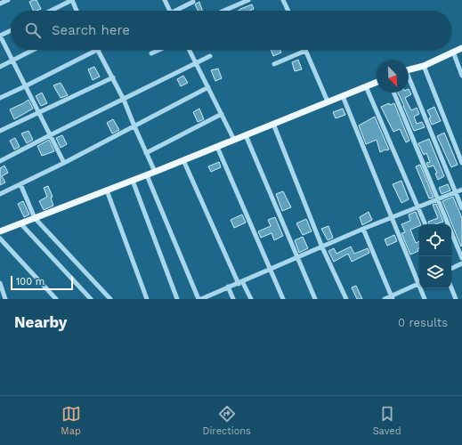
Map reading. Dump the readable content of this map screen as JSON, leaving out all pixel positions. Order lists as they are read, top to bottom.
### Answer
{
  "scale_bar": "100 m",
  "north": "bottom right",
  "page": {
    "search": "Search here",
    "scale": "100 m",
    "heading": ["Nearby", "0 results"],
    "nav": ["Map", "Directions", "Saved"]
  }
}
